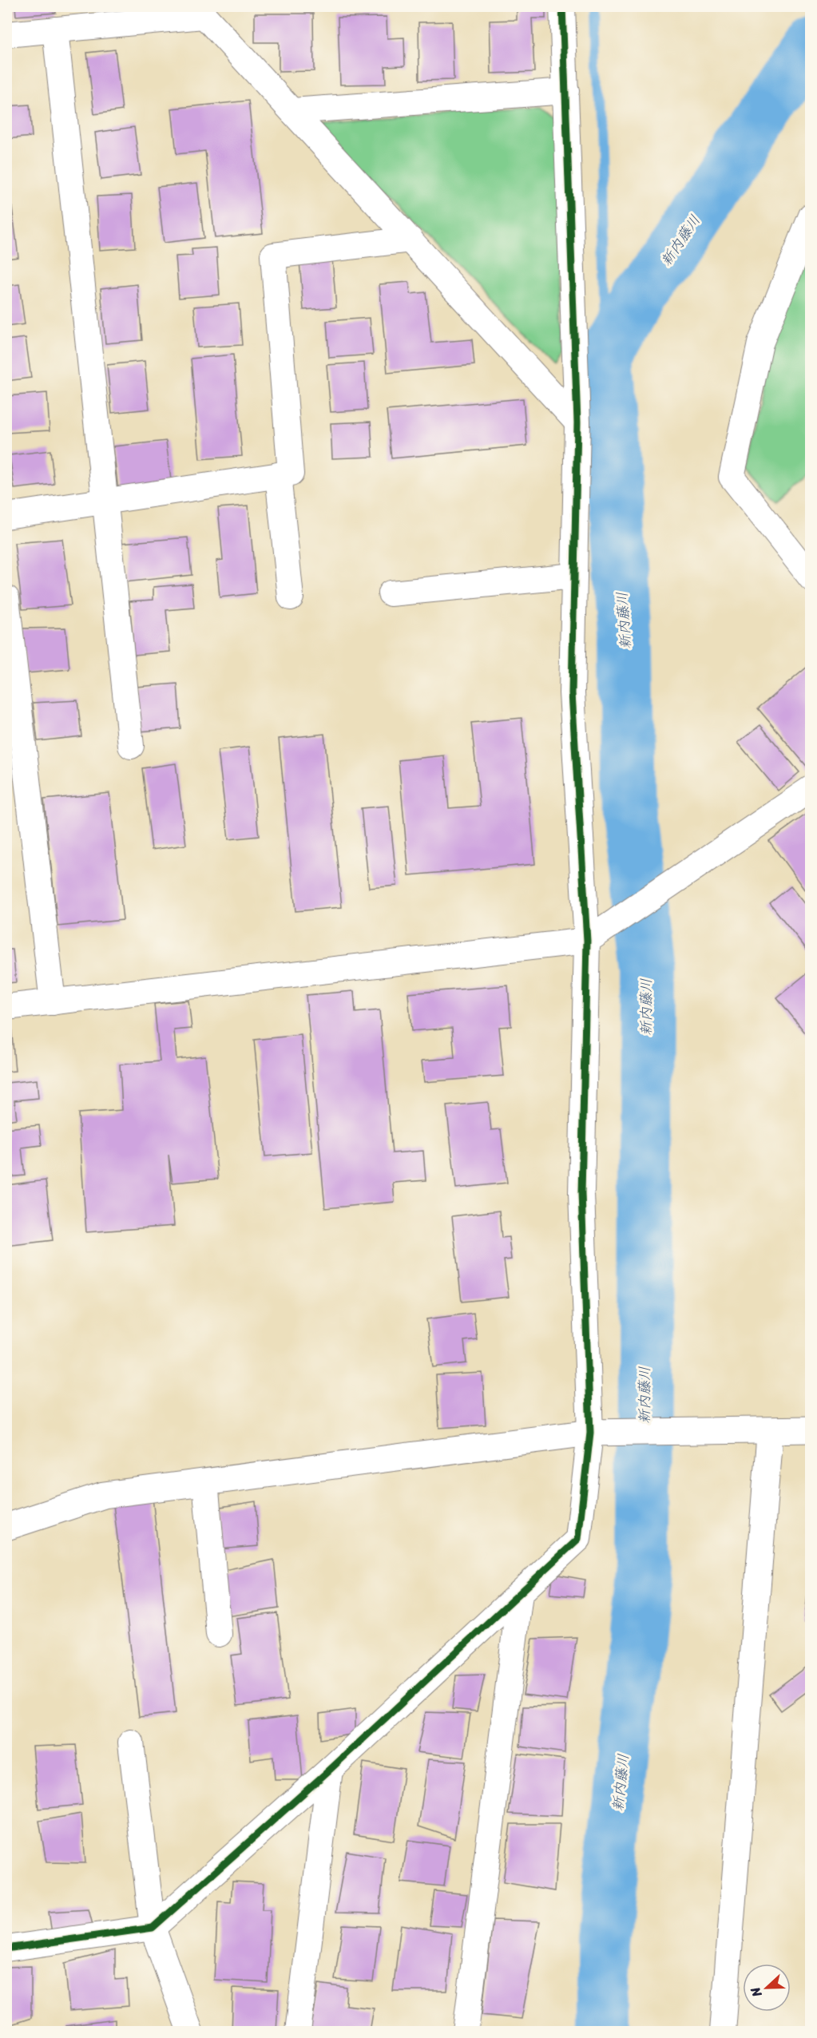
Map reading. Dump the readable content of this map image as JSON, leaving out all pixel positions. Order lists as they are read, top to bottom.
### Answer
{
  "water": ["新内藤川"],
  "north": "left"
}
